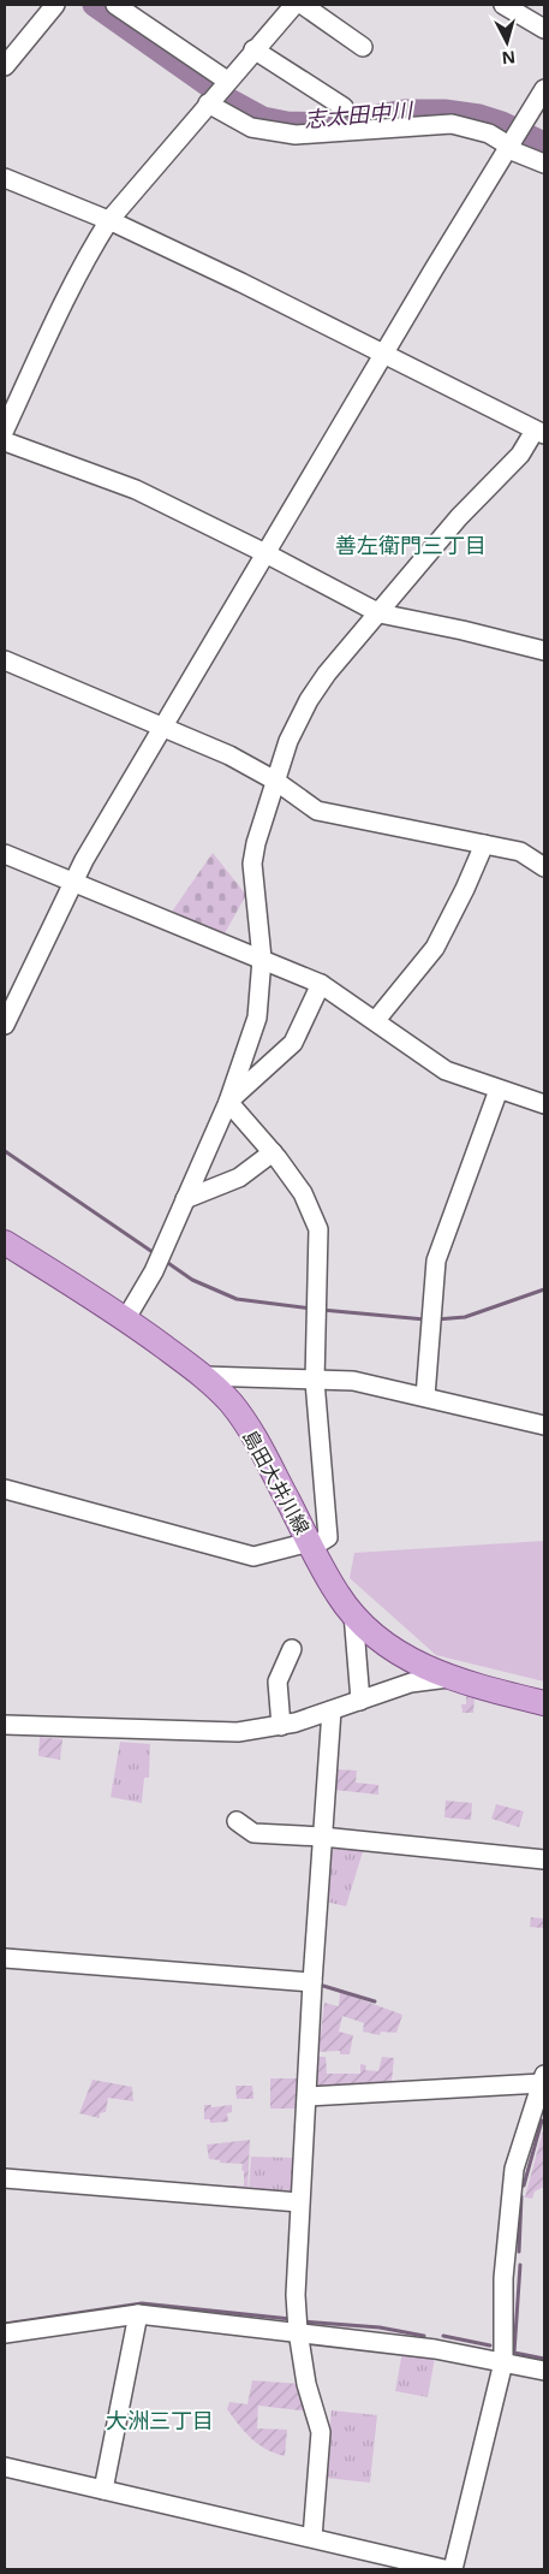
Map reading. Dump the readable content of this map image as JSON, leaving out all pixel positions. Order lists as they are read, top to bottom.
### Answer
{
  "streets": {
    "main road": ["島田大井川線"]
  },
  "districts": ["善左衛門三丁目", "大洲三丁目"],
  "water": ["志太田中川"],
  "north": "bottom"
}
